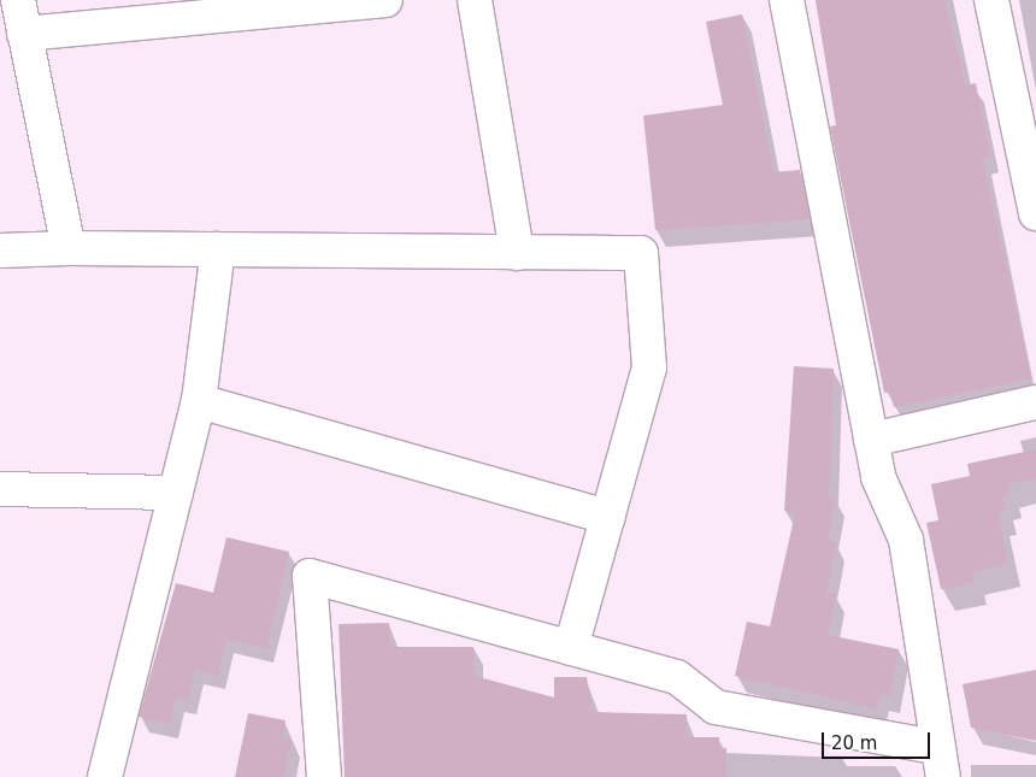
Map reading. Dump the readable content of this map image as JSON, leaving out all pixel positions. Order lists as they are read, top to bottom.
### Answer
{
  "scale_bar": "20 m"
}
